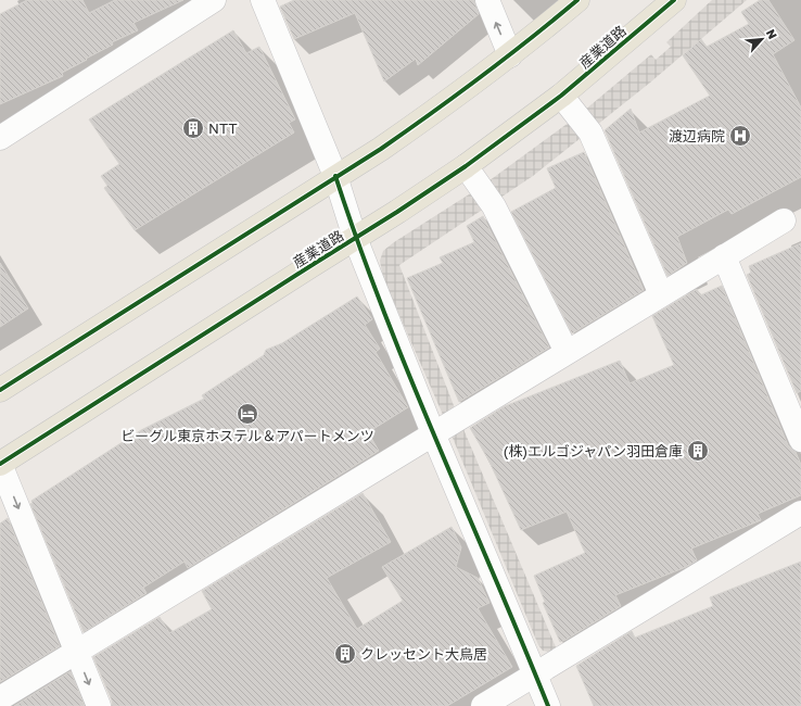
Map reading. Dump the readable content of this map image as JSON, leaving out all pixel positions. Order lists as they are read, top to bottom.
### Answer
{
  "streets": {
    "main road": ["産業道路"]
  },
  "places": {
    "building": ["NTT", "(株)エルゴジャパン羽田倉庫", "クレッセント大鳥居"],
    "hospital": ["渡辺病院"],
    "hotel": ["ビーグル東京ホステル＆アパートメンツ"]
  },
  "north": "top right"
}
